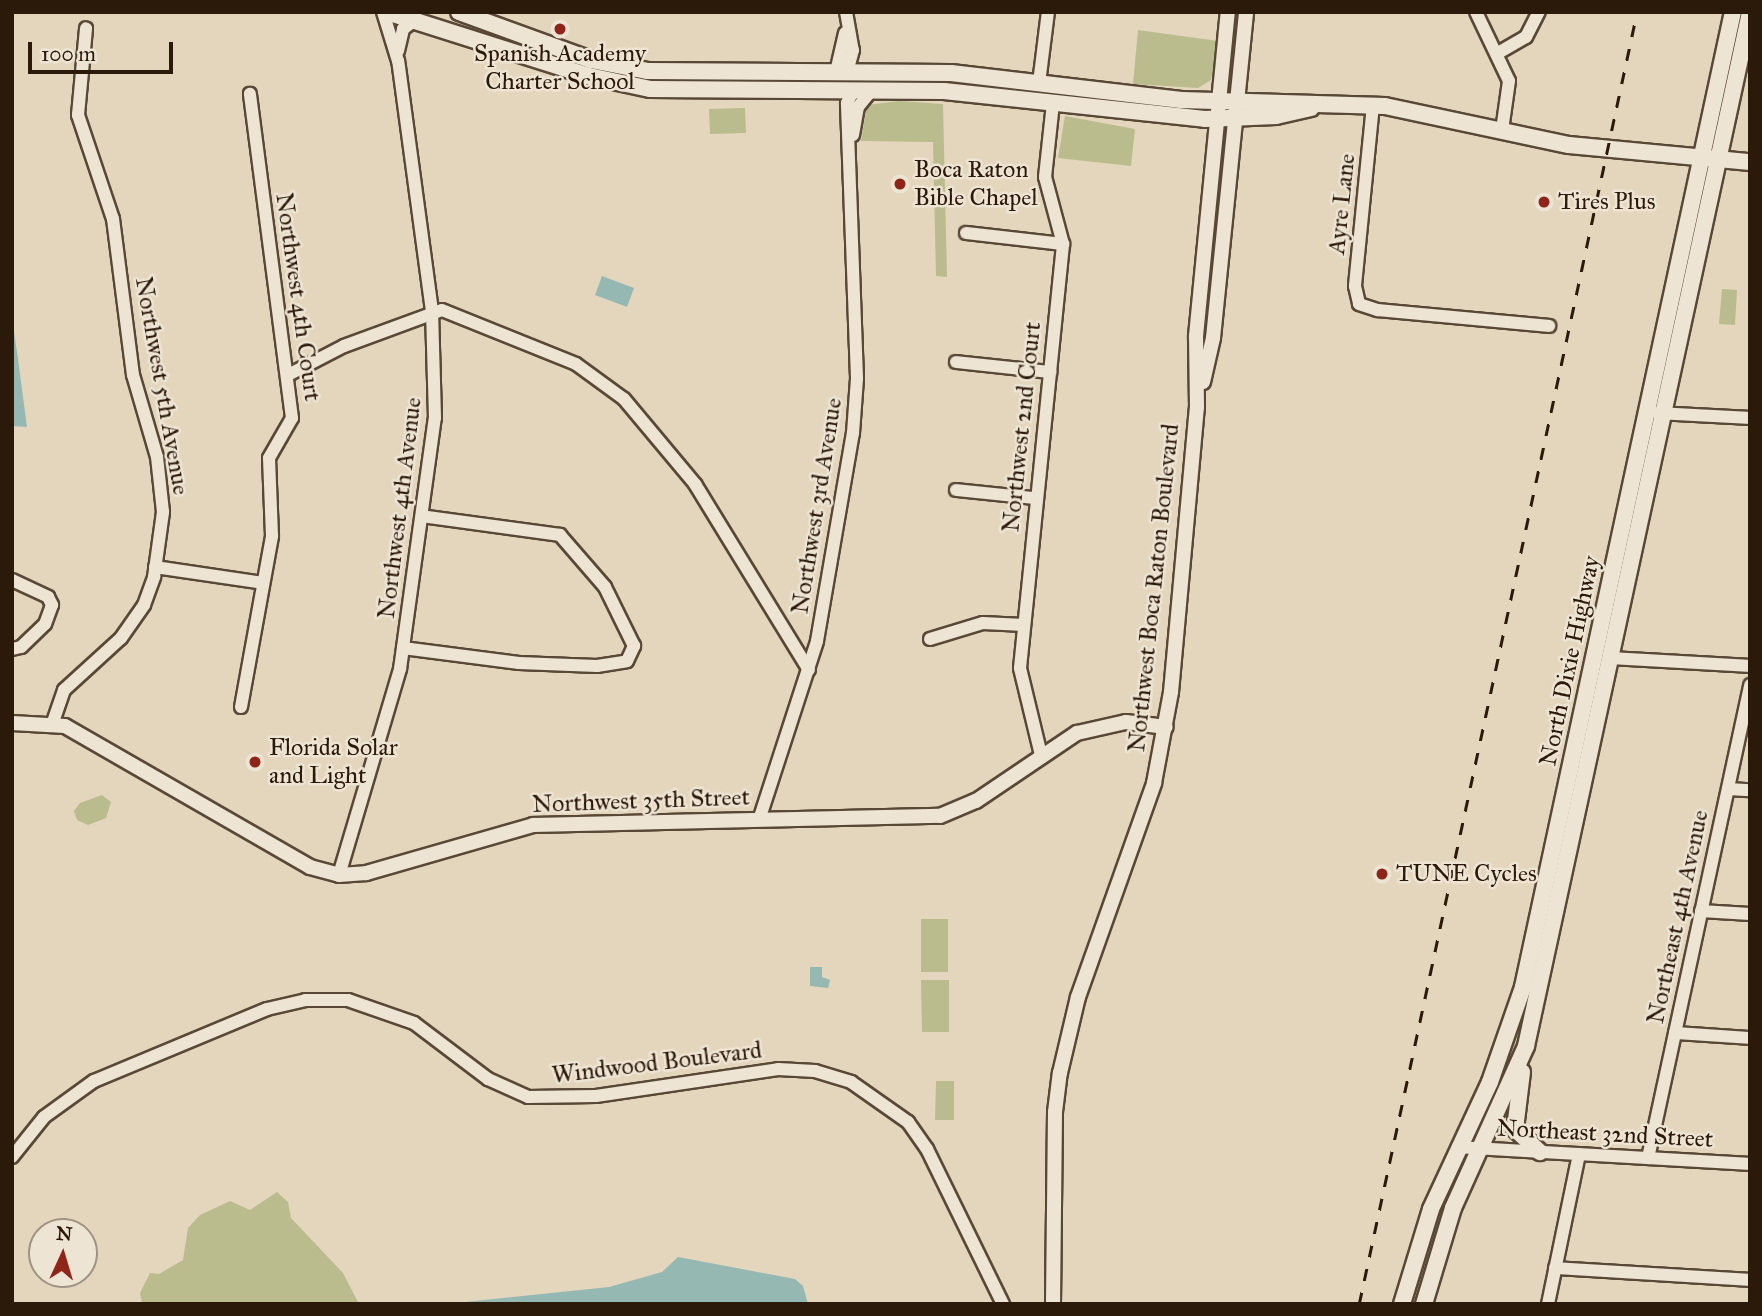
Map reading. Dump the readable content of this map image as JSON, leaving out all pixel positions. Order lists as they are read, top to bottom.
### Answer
{
  "streets": {
    "main road": ["North Dixie Highway"],
    "street": [
      "Ayre Lane",
      "Northwest 4th Court",
      "Northwest 5th Avenue",
      "Northwest 2nd Court",
      "Northwest 3rd Avenue",
      "Northwest 4th Avenue",
      "Northwest Boca Raton Boulevard",
      "Northwest 35th Street",
      "Northeast 4th Avenue",
      "Windwood Boulevard",
      "Northeast 32nd Street"
    ]
  },
  "crossings": [
    ["Northwest 5th Avenue", "Northwest 35th Street"],
    ["Northwest 2nd Court", "Northwest 35th Street"],
    ["Northwest 3rd Avenue", "Northwest 35th Street"],
    ["Northwest 4th Avenue", "Northwest 35th Street"],
    ["Northwest Boca Raton Boulevard", "Northwest 35th Street"],
    ["North Dixie Highway", "Northeast 32nd Street"],
    ["Northeast 4th Avenue", "Northeast 32nd Street"]
  ],
  "places": [
    "Spanish Academy Charter School",
    "Boca Raton Bible Chapel",
    "Tires Plus",
    "Florida Solar and Light",
    "TUNE Cycles"
  ],
  "scale_bar": "100 m",
  "north": "top"
}
